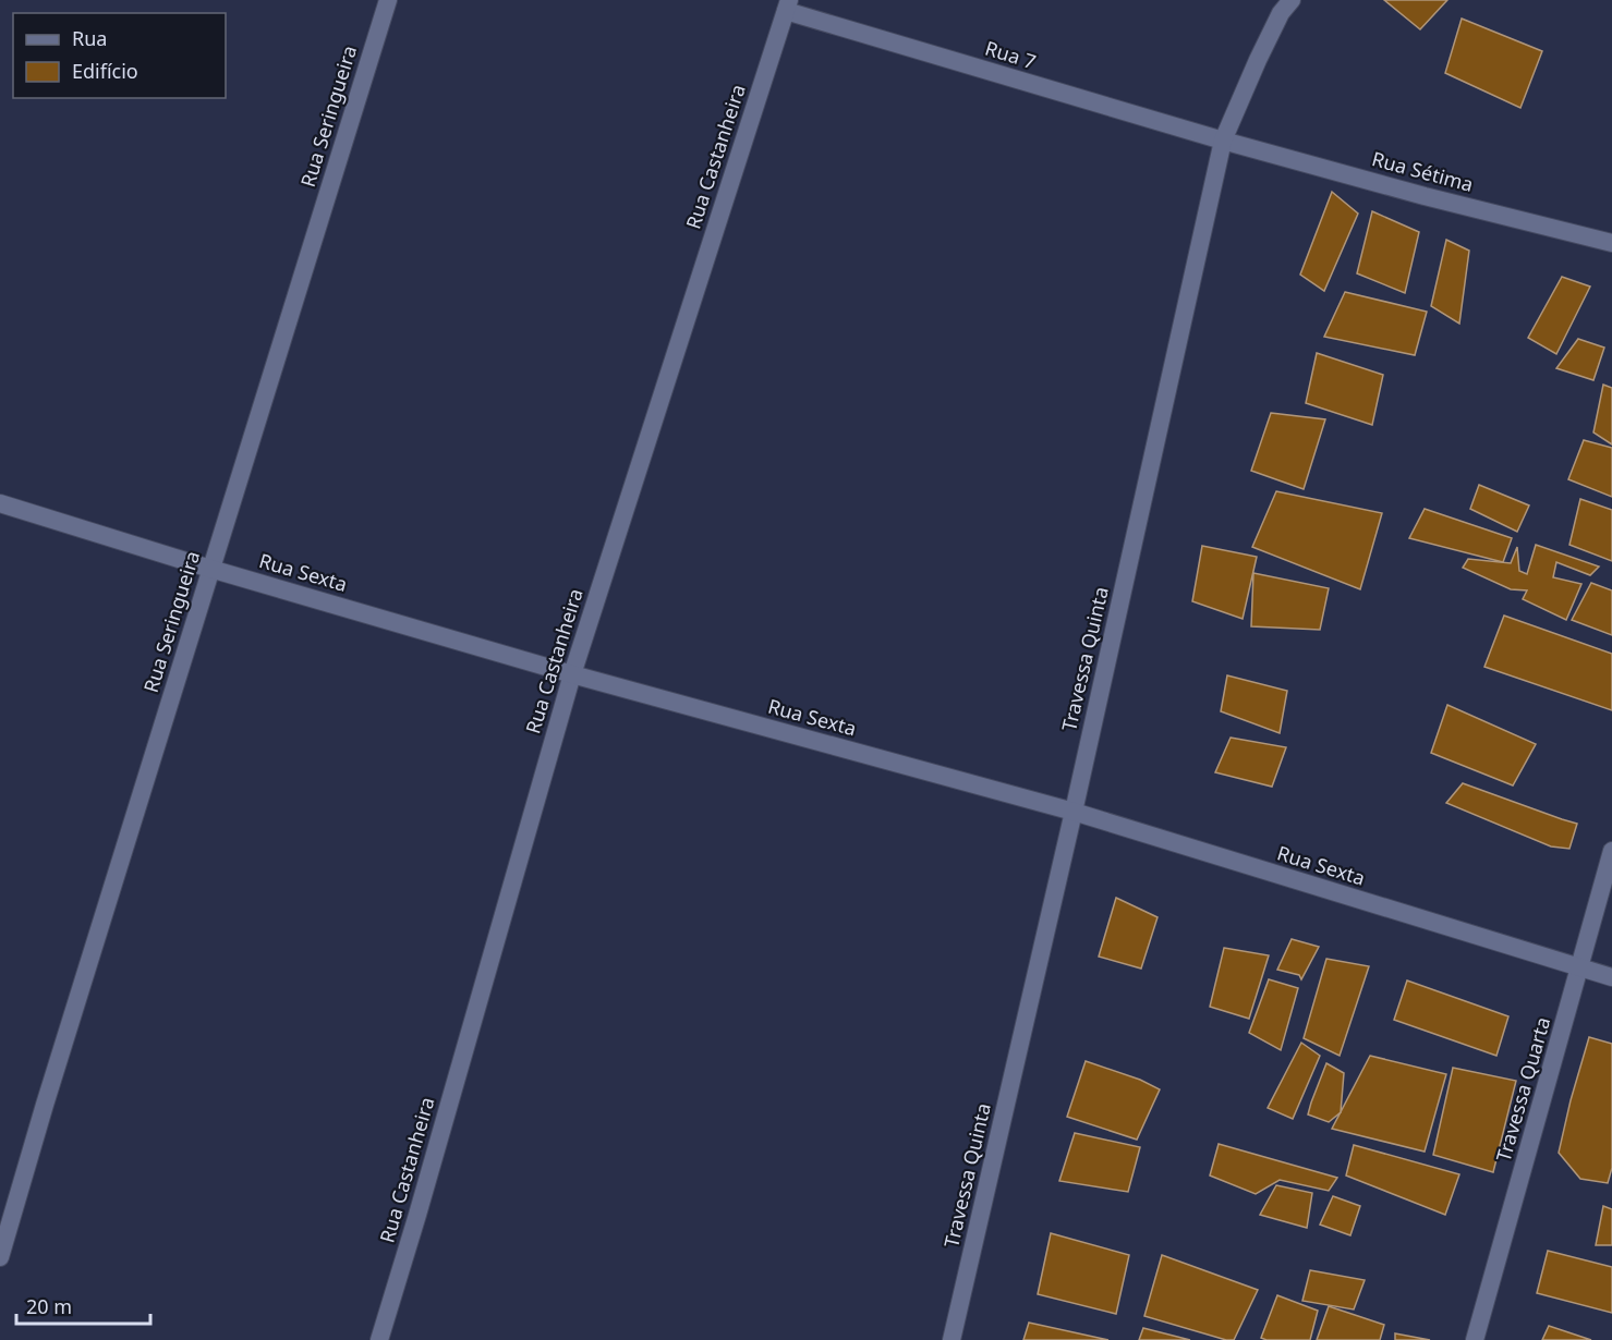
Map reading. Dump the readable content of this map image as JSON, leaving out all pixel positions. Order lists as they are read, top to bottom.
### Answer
{
  "streets": {
    "street": [
      "Rua 7",
      "Rua Seringueira",
      "Rua Castanheira",
      "Rua Sétima",
      "Rua Sexta",
      "Travessa Quinta",
      "Travessa Quarta"
    ]
  },
  "crossings": [
    ["Rua 7", "Rua Castanheira"],
    ["Rua 7", "Rua Sétima"],
    ["Rua 7", "Travessa Quinta"],
    ["Rua Seringueira", "Rua Sexta"],
    ["Rua Castanheira", "Rua Sexta"],
    ["Rua Sétima", "Travessa Quinta"],
    ["Rua Sexta", "Travessa Quinta"],
    ["Rua Sexta", "Travessa Quarta"]
  ],
  "legend": ["Rua", "Edifício"],
  "scale_bar": "20 m"
}
